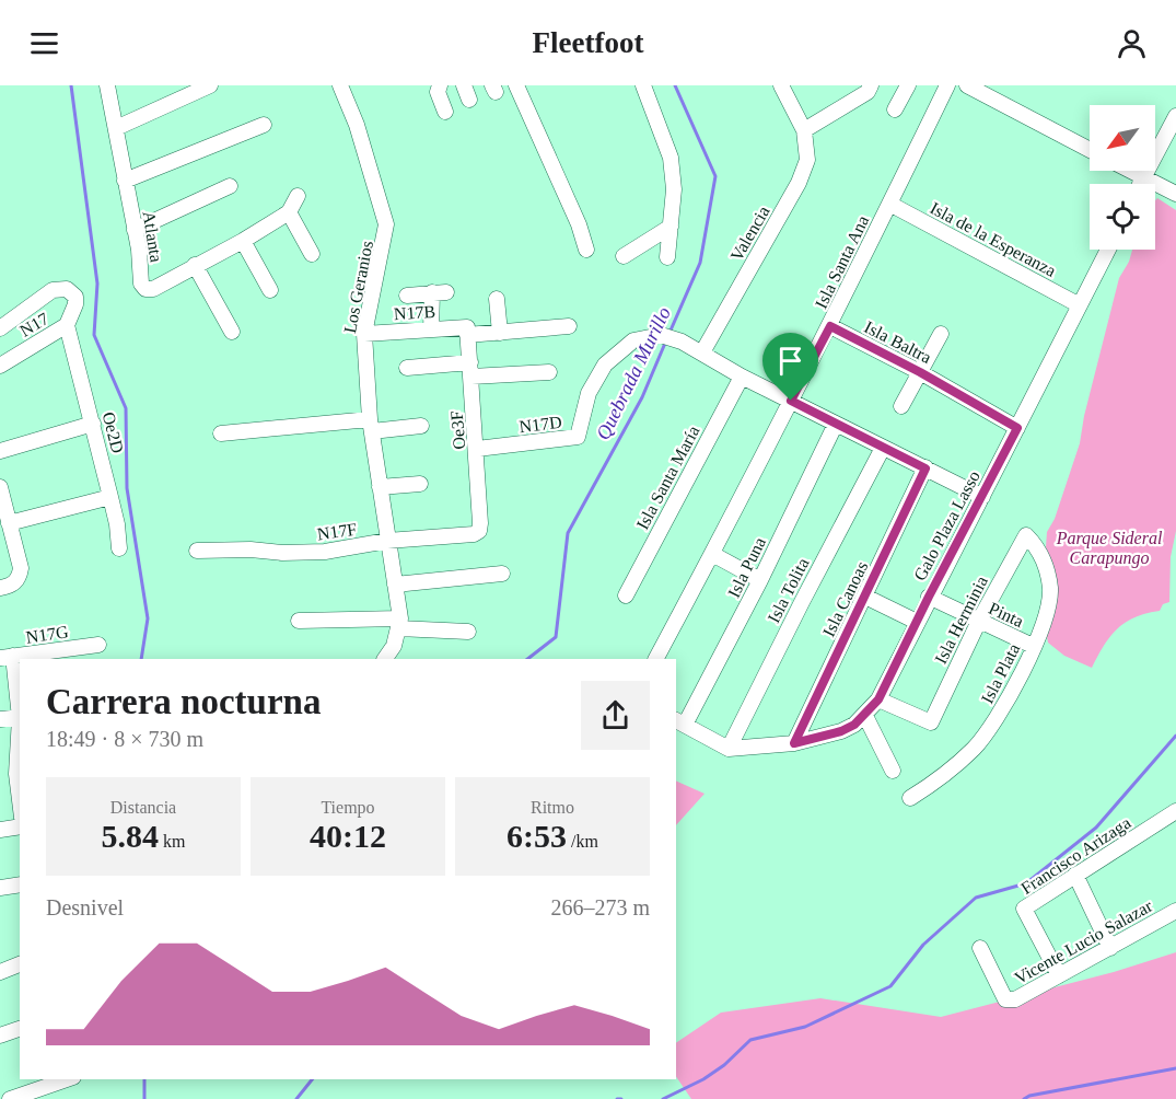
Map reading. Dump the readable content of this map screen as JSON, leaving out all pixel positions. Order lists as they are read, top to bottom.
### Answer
{
  "streets": {
    "street": [
      "Valencia",
      "Atlanta",
      "Isla de la Esperanza",
      "Isla Santa Ana",
      "Los Geranios",
      "N17B",
      "N17",
      "Isla Baltra",
      "N17D",
      "Oe3F",
      "Oe2D",
      "Isla Santa María",
      "Galo Plaza Lasso",
      "N17F",
      "Isla Puna",
      "Isla Tolita",
      "Isla Canoas",
      "Pinta",
      "Isla Herminia",
      "N17G",
      "Isla Plata",
      "Francisco Arizaga",
      "Vicente Lucio Salazar"
    ]
  },
  "crossings": [
    ["Valencia", "N17D"],
    ["Isla de la Esperanza", "Isla Santa Ana"],
    ["Isla de la Esperanza", "Galo Plaza Lasso"],
    ["Isla Santa Ana", "Isla Baltra"],
    ["Los Geranios", "N17B"],
    ["Los Geranios", "N17F"],
    ["N17B", "Oe3F"],
    ["N17", "Oe2D"],
    ["Isla Baltra", "Galo Plaza Lasso"],
    ["N17D", "Oe3F"],
    ["Oe3F", "N17F"],
    ["Galo Plaza Lasso", "Isla Tolita"],
    ["Galo Plaza Lasso", "Isla Canoas"],
    ["Galo Plaza Lasso", "Pinta"],
    ["Galo Plaza Lasso", "Isla Herminia"],
    ["Pinta", "Isla Herminia"],
    ["Pinta", "Isla Plata"],
    ["Isla Herminia", "Isla Plata"],
    ["Francisco Arizaga", "Vicente Lucio Salazar"]
  ],
  "water": ["Quebrada Murillo"],
  "parks": ["Parque Sideral Carapungo"],
  "north": "bottom left",
  "page": {
    "header": "Fleetfoot",
    "heading": ["Carrera nocturna", "18:49 · 8 × 730 m"],
    "stats": [
      ["Distancia", "5.84 km"],
      ["Tiempo", "40:12"],
      ["Ritmo", "6:53 /km"]
    ],
    "chart": ["Desnivel", "266–273 m"]
  }
}
